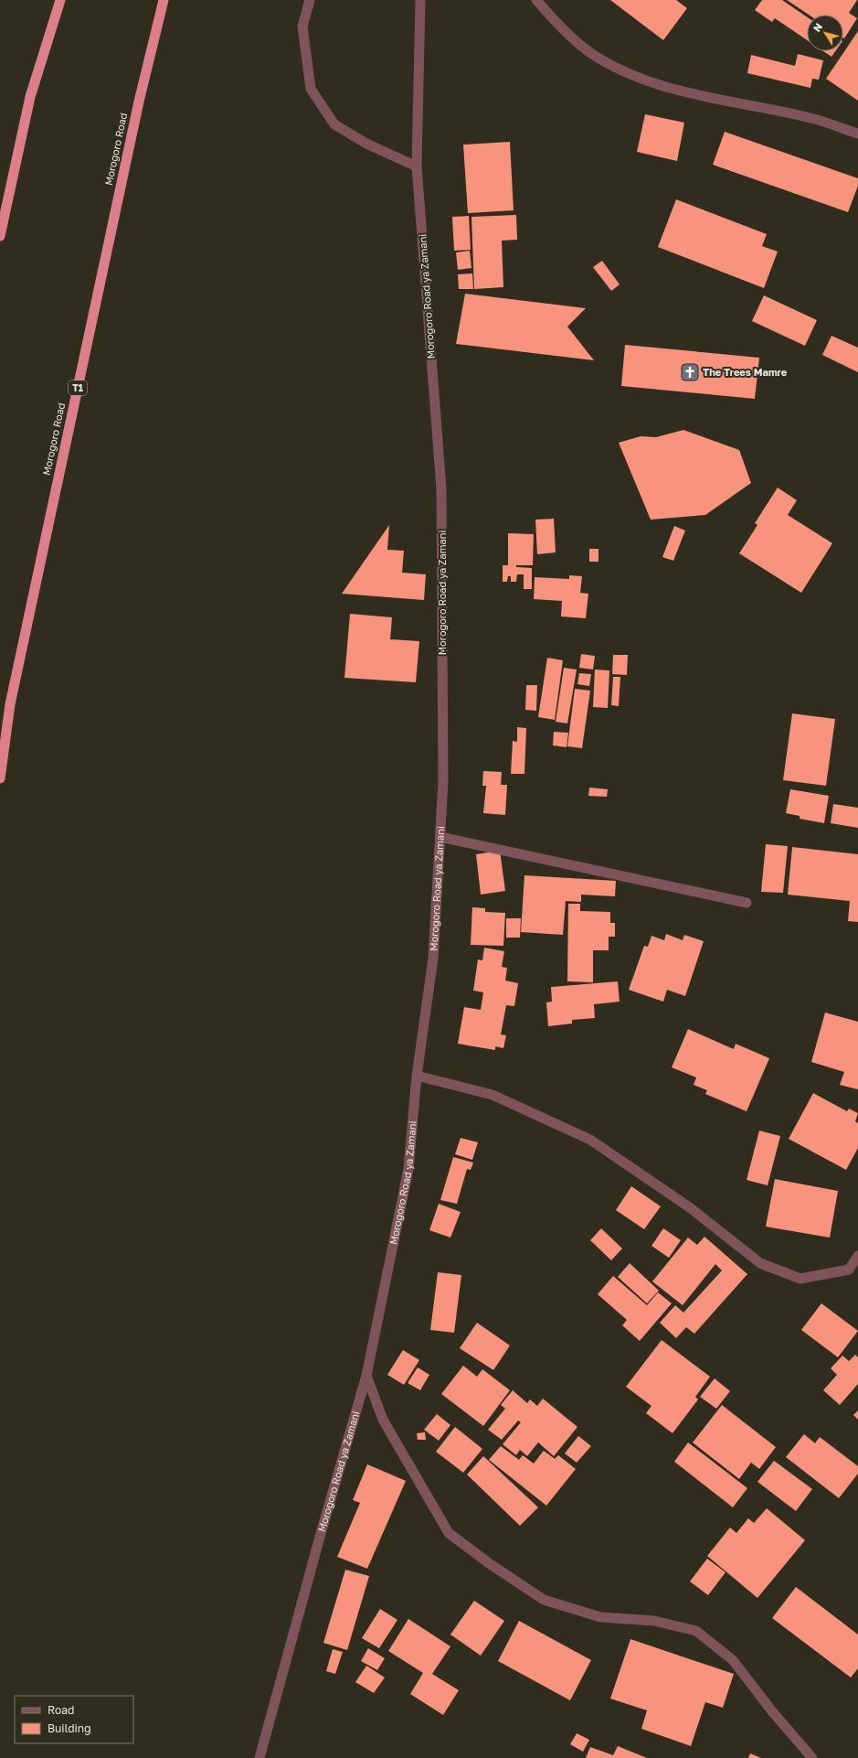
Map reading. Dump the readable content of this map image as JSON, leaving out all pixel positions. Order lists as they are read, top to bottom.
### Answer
{
  "streets": {
    "highway": ["Morogoro Road", "T1"],
    "street": ["Morogoro Road ya Zamani"]
  },
  "places": {
    "church": ["The Trees Mamre"]
  },
  "legend": ["Road", "Building"],
  "north": "top left"
}
